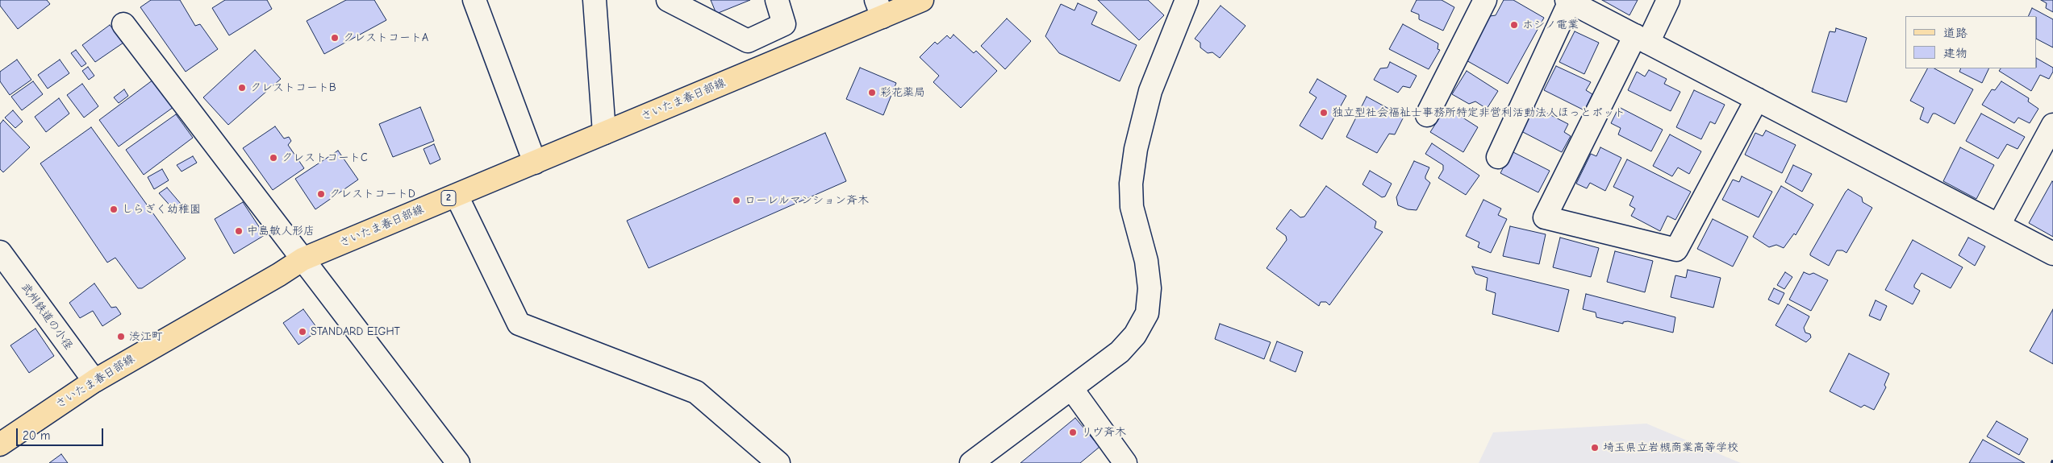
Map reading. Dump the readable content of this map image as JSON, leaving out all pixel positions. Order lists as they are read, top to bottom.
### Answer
{
  "streets": {
    "main road": ["さいたま春日部線", "2"],
    "street": ["武州鉄道の小径"]
  },
  "crossings": [
    ["さいたま春日部線", "武州鉄道の小径"]
  ],
  "places": [
    "ホシノ電業",
    "クレストコートA",
    "クレストコートB",
    "彩花薬局",
    "独立型社会福祉士事務所特定非営利活動法人ほっとポット",
    "クレストコートC",
    "クレストコートD",
    "ローレルマンション斉木",
    "しらぎく幼稚園",
    "中島敏人形店",
    "STANDARD EIGHT",
    "渋江町",
    "リヴ斉木",
    "埼玉県立岩槻商業高等学校"
  ],
  "legend": ["道路", "建物"],
  "scale_bar": "20 m"
}
